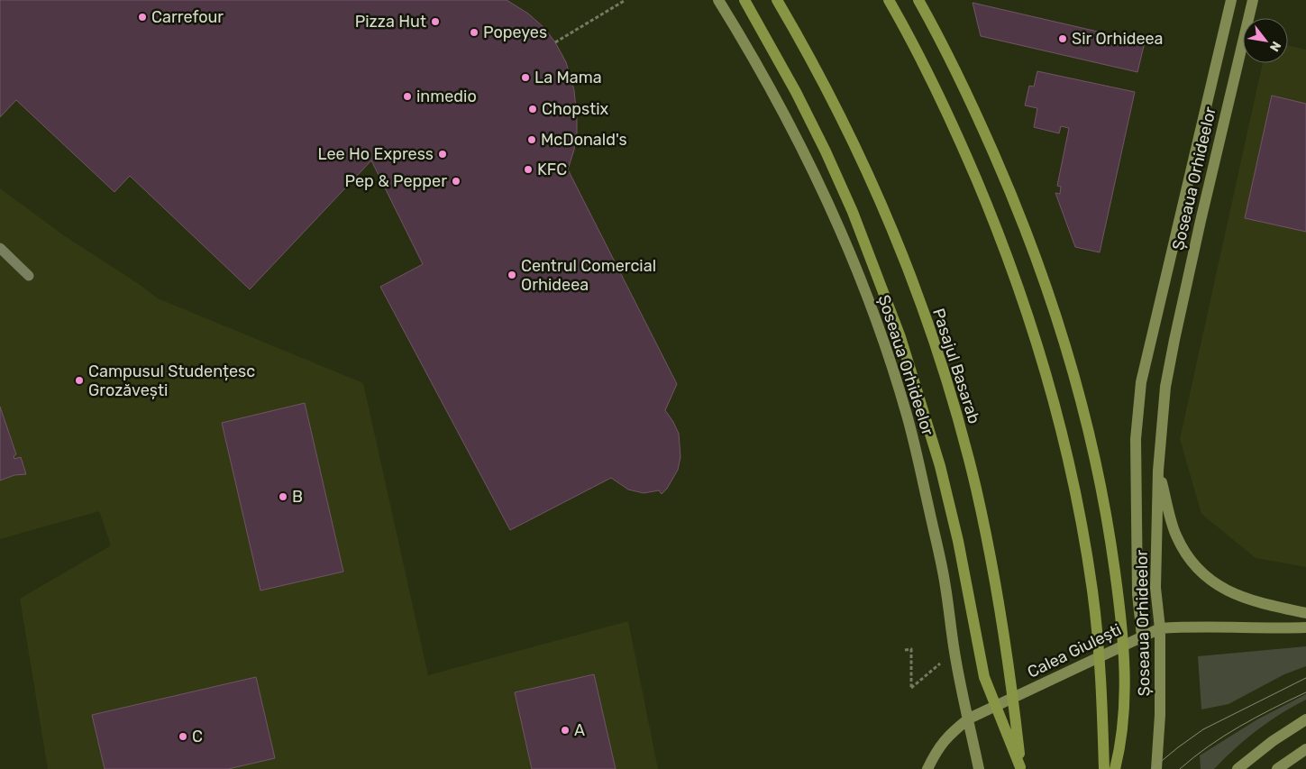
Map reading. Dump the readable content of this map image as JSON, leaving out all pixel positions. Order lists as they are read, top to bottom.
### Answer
{
  "streets": {
    "main road": ["Șoseaua Orhideelor", "Pasajul Basarab", "Calea Giulești"]
  },
  "crossings": [
    ["Șoseaua Orhideelor", "Calea Giulești"]
  ],
  "places": [
    "Carrefour",
    "Pizza Hut",
    "Popeyes",
    "Sir Orhideea",
    "La Mama",
    "inmedio",
    "Chopstix",
    "McDonald's",
    "Lee Ho Express",
    "KFC",
    "Pep & Pepper",
    "Centrul Comercial Orhideea",
    "Campusul Studențesc Grozăvești",
    "B",
    "A",
    "C"
  ],
  "north": "bottom right"
}
